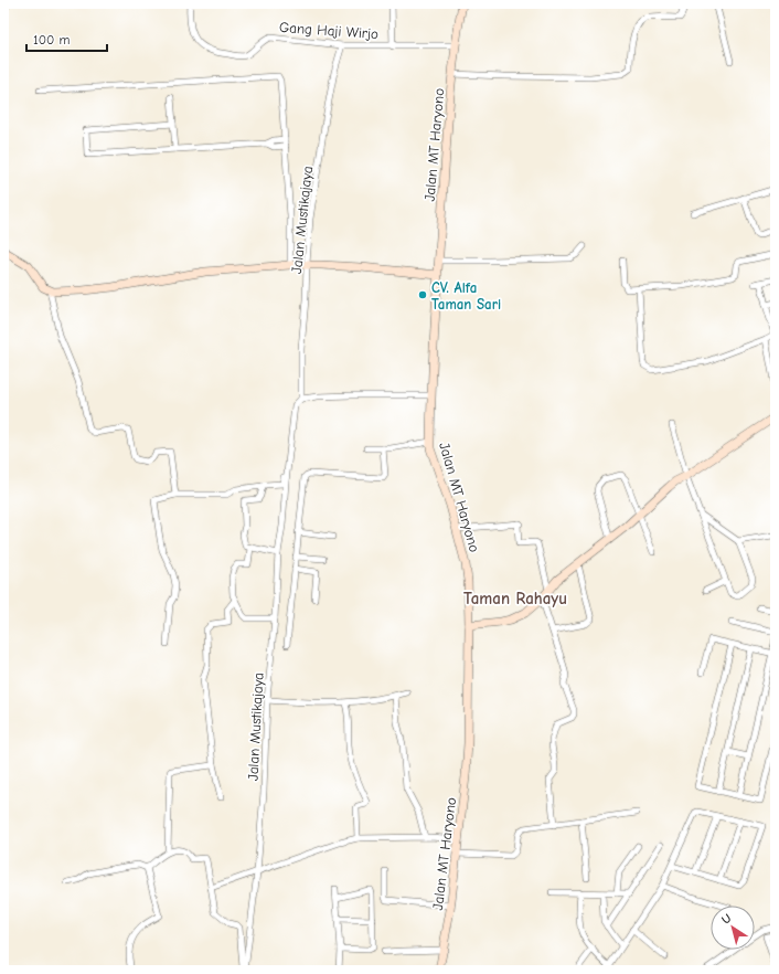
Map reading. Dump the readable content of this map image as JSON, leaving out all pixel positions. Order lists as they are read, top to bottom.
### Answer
{
  "streets": {
    "main road": ["Jalan MT Haryono"],
    "street": ["Gang Haji Wirjo", "Jalan Mustikajaya"]
  },
  "crossings": [
    ["Gang Haji Wirjo", "Jalan MT Haryono"],
    ["Gang Haji Wirjo", "Jalan Mustikajaya"]
  ],
  "districts": ["Taman Rahayu"],
  "places": ["CV. Alfa Taman Sari"],
  "scale_bar": "100 m",
  "north": "top left"
}
